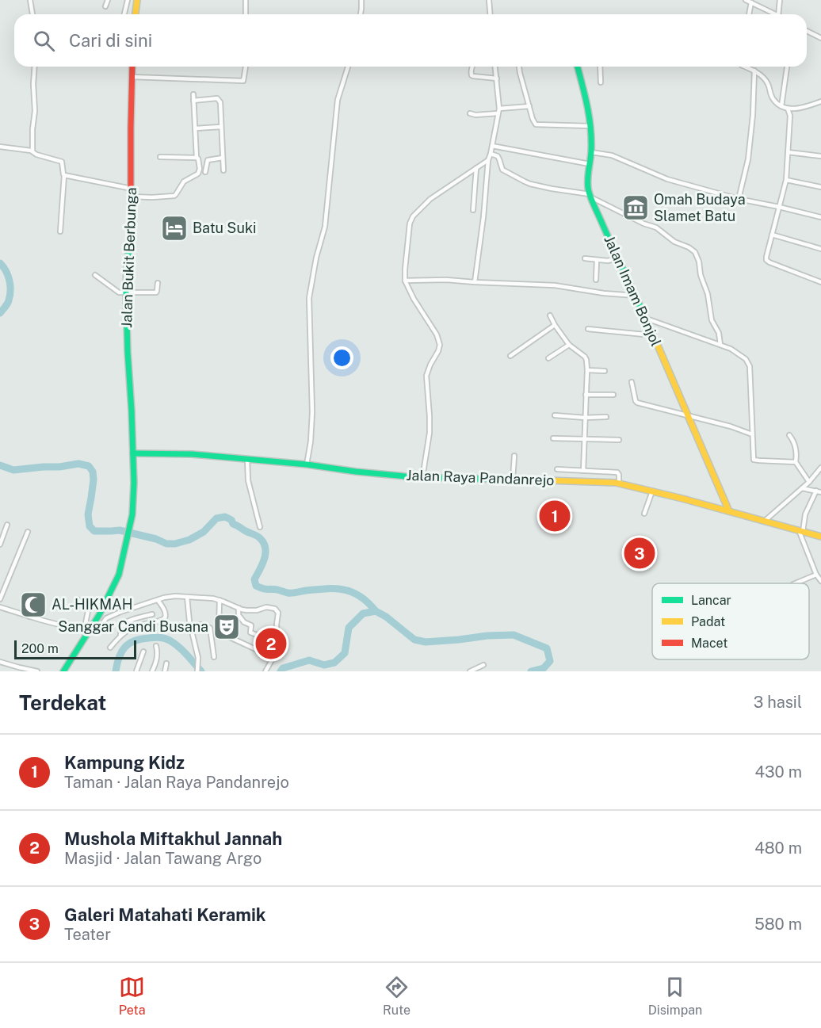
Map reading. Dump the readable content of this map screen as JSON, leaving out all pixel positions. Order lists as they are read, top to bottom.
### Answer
{
  "streets": {
    "main road": ["Jalan Bukit Berbunga", "Jalan Imam Bonjol", "Jalan Raya Pandanrejo"]
  },
  "crossings": [
    ["Jalan Bukit Berbunga", "Jalan Raya Pandanrejo"],
    ["Jalan Imam Bonjol", "Jalan Raya Pandanrejo"]
  ],
  "places": {
    "museum": ["Omah Budaya Slamet Batu"],
    "hotel": ["Batu Suki"],
    "mosque": ["AL-HIKMAH"],
    "theatre": ["Sanggar Candi Busana"]
  },
  "legend": ["Lancar", "Padat", "Macet"],
  "scale_bar": "200 m",
  "page": {
    "search": "Cari di sini",
    "pins": ["1", "3", "2"],
    "scale": "200 m",
    "heading": ["Terdekat", "3 hasil"],
    "list": [
      {
        "mark": "1",
        "name": "Kampung Kidz",
        "note": "Taman · Jalan Raya Pandanrejo",
        "value": "430 m"
      },
      {
        "mark": "2",
        "name": "Mushola Miftakhul Jannah",
        "note": "Masjid · Jalan Tawang Argo",
        "value": "480 m"
      },
      {
        "mark": "3",
        "name": "Galeri Matahati Keramik",
        "note": "Teater",
        "value": "580 m"
      }
    ],
    "nav": ["Peta", "Rute", "Disimpan"]
  }
}
